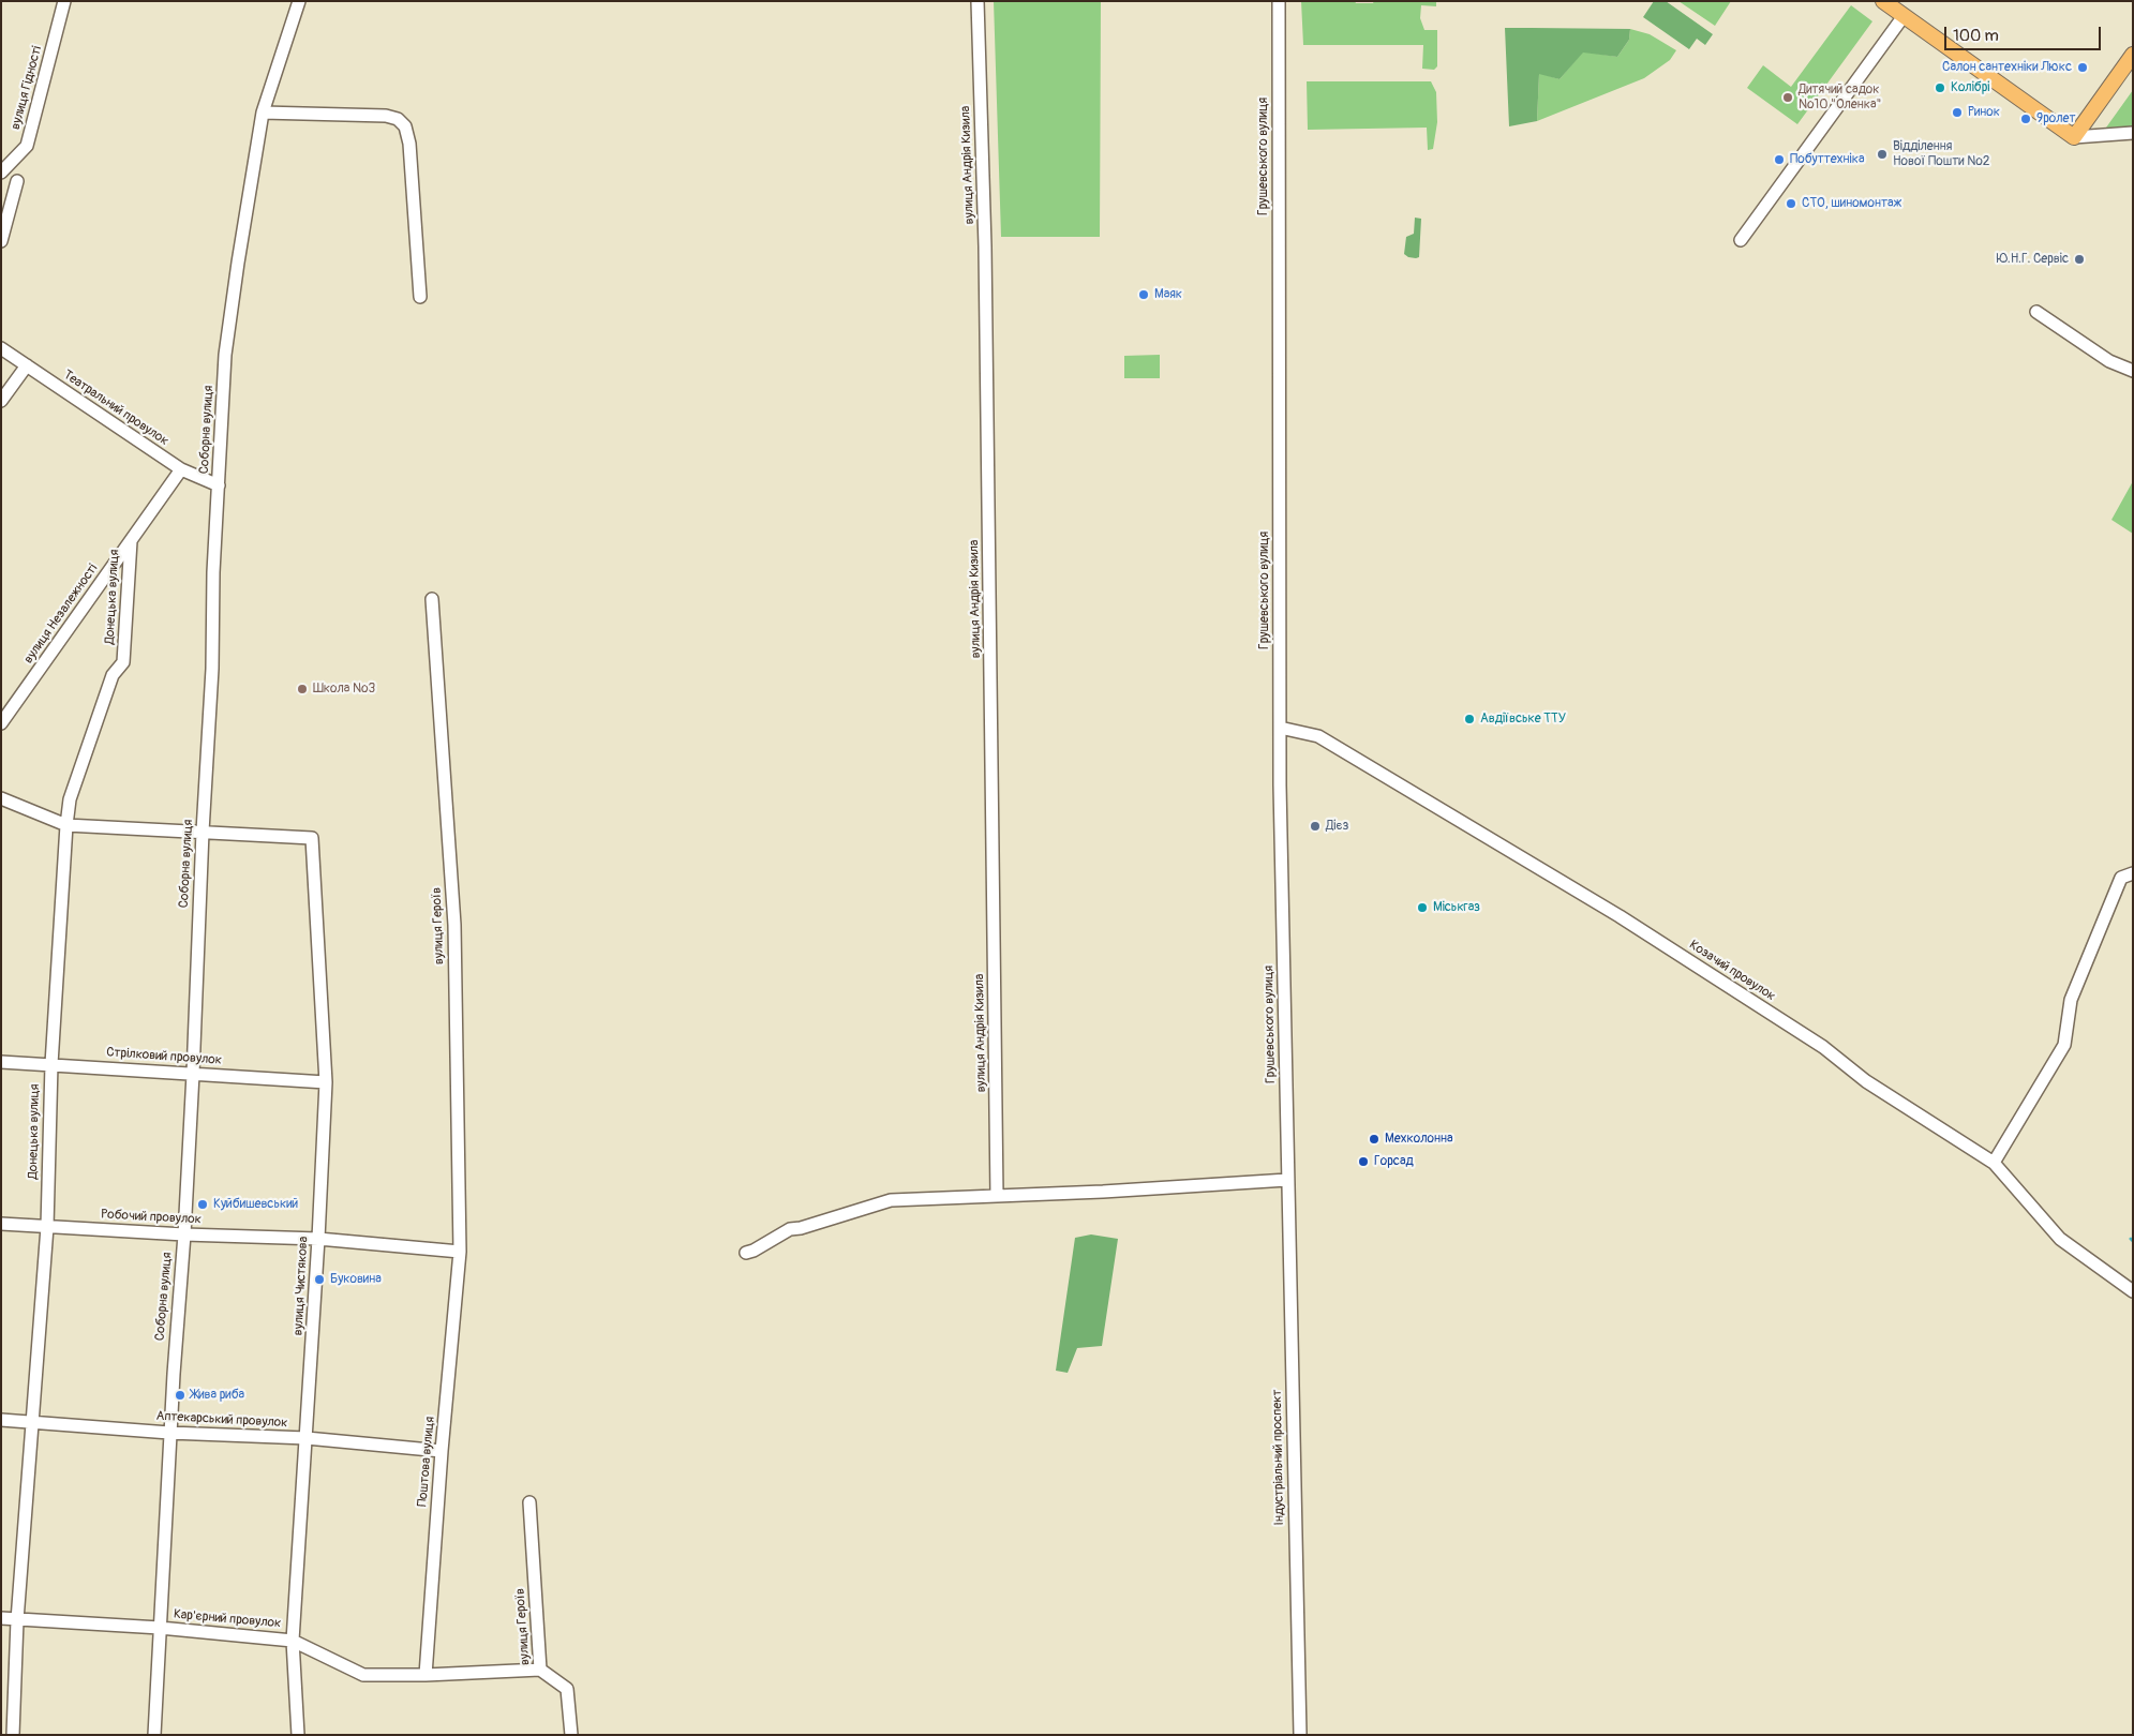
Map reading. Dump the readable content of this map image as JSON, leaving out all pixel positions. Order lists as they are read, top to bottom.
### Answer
{
  "streets": {
    "street": [
      "вулиця Гідності",
      "Грушевського вулиця",
      "вулиця Андрія Кизила",
      "Театральний провулок",
      "Соборна вулиця",
      "Донецька вулиця",
      "вулиця Незалежності",
      "вулиця Героїв",
      "Козачий провулок",
      "Стрілковий провулок",
      "Робочий провулок",
      "вулиця Чистякова",
      "Аптекарський провулок",
      "Індустріальний проспект",
      "Поштова вулиця",
      "Кар'єрний провулок"
    ]
  },
  "crossings": [
    ["Грушевського вулиця", "Козачий провулок"],
    ["Грушевського вулиця", "Індустріальний проспект"],
    ["Театральний провулок", "Соборна вулиця"],
    ["Театральний провулок", "вулиця Незалежності"],
    ["Соборна вулиця", "Стрілковий провулок"],
    ["Соборна вулиця", "Робочий провулок"],
    ["Соборна вулиця", "вулиця Чистякова"],
    ["Соборна вулиця", "Аптекарський провулок"],
    ["Соборна вулиця", "Кар'єрний провулок"],
    ["Донецька вулиця", "вулиця Незалежності"],
    ["Донецька вулиця", "Стрілковий провулок"],
    ["Донецька вулиця", "Робочий провулок"],
    ["Донецька вулиця", "Аптекарський провулок"],
    ["Донецька вулиця", "Кар'єрний провулок"],
    ["вулиця Героїв", "Робочий провулок"],
    ["вулиця Героїв", "Поштова вулиця"],
    ["вулиця Героїв", "Кар'єрний провулок"],
    ["Стрілковий провулок", "вулиця Чистякова"],
    ["Робочий провулок", "вулиця Чистякова"],
    ["Робочий провулок", "Поштова вулиця"],
    ["вулиця Чистякова", "Аптекарський провулок"],
    ["вулиця Чистякова", "Кар'єрний провулок"],
    ["Аптекарський провулок", "Поштова вулиця"],
    ["Поштова вулиця", "Кар'єрний провулок"]
  ],
  "places": [
    "Салон сантехніки Люкс",
    "Колібрі",
    "Дитячий садок №10 \"Оленка\"",
    "Ринок",
    "9ролет",
    "Відділення Нової Пошти №2",
    "Побуттехніка",
    "СТО, шиномонтаж",
    "Ю.Н.Г. Сервіс",
    "Маяк",
    "Школа №3",
    "Авдіївське ТТУ",
    "Дієз",
    "Міськгаз",
    "Мехколонна",
    "Горсад",
    "Куйбишевський",
    "Буковина",
    "Жива риба"
  ],
  "scale_bar": "100 m"
}
